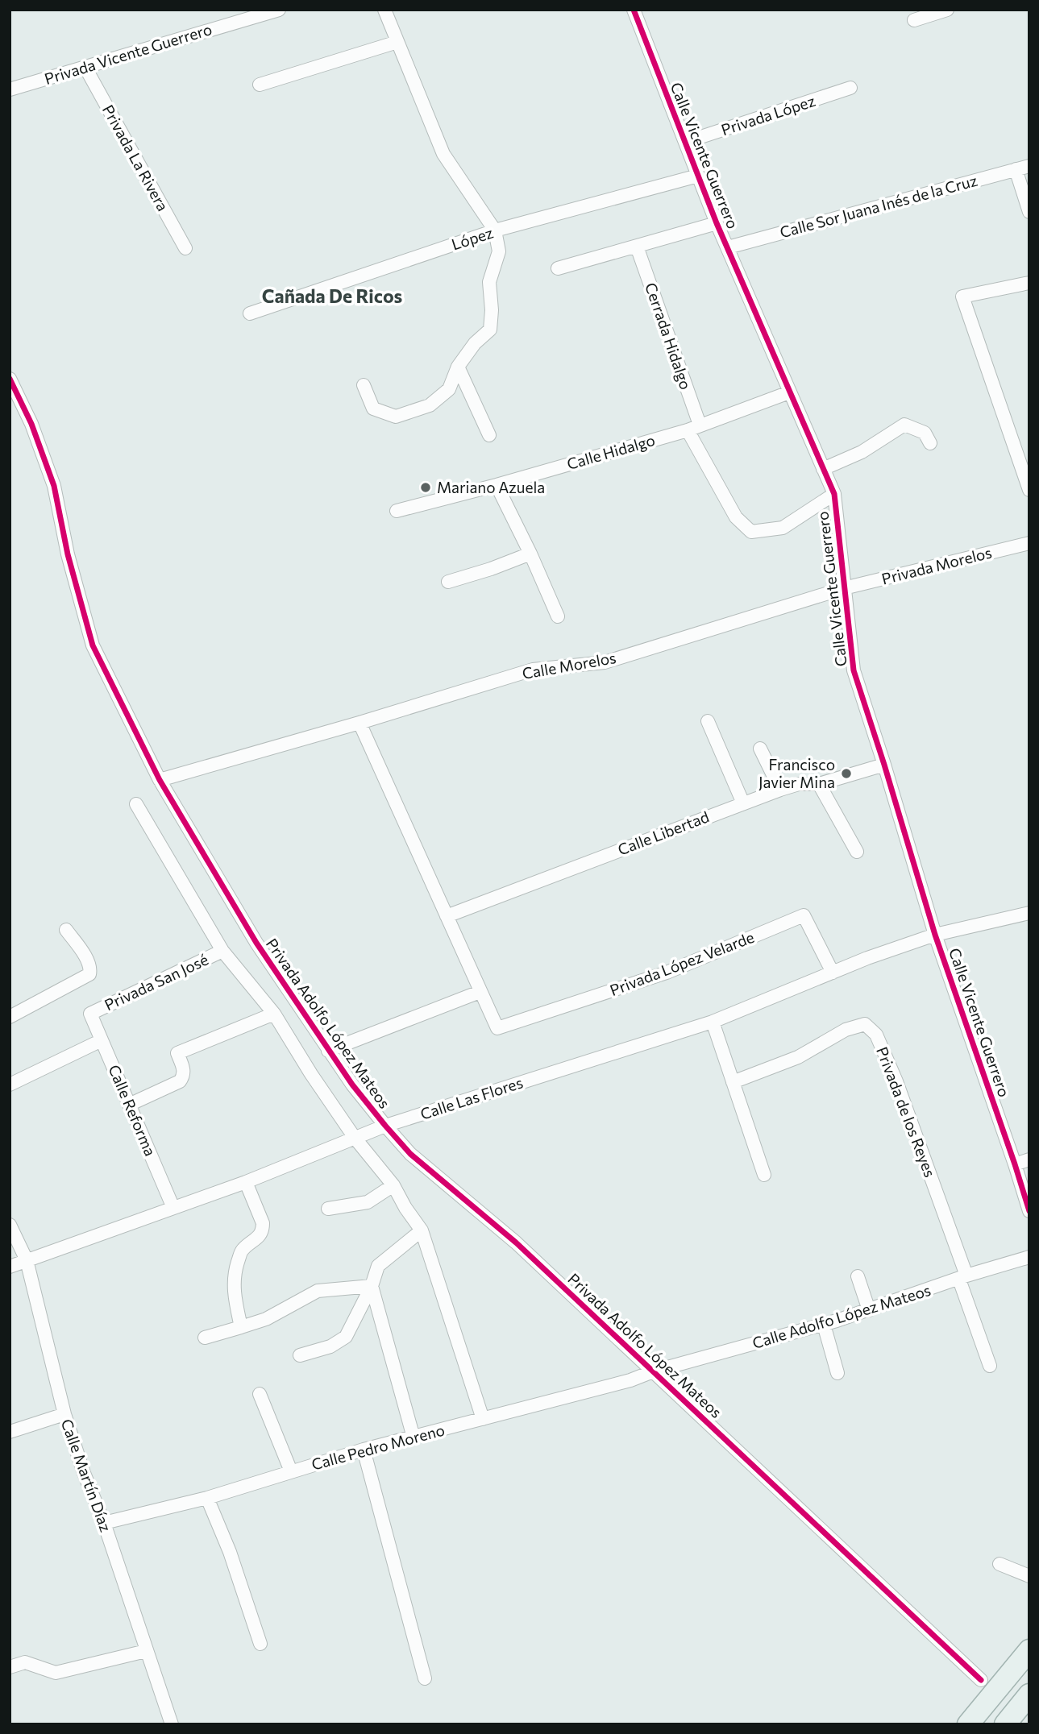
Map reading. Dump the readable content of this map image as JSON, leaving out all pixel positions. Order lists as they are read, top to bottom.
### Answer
{
  "streets": {
    "street": [
      "Privada Vicente Guerrero",
      "Privada López",
      "Calle Vicente Guerrero",
      "Privada La Rivera",
      "Calle Sor Juana Inés de la Cruz",
      "López",
      "Cerrada Hidalgo",
      "Calle Hidalgo",
      "Privada Morelos",
      "Calle Morelos",
      "Calle Libertad",
      "Privada López Velarde",
      "Privada San José",
      "Privada Adolfo López Mateos",
      "Calle Las Flores",
      "Calle Reforma",
      "Privada de los Reyes",
      "Calle Adolfo López Mateos",
      "Calle Pedro Moreno",
      "Calle Martín Díaz"
    ]
  },
  "crossings": [
    ["Privada Vicente Guerrero", "Privada La Rivera"],
    ["Privada López", "Calle Vicente Guerrero"],
    ["Calle Vicente Guerrero", "Calle Sor Juana Inés de la Cruz"],
    ["Calle Vicente Guerrero", "López"],
    ["Calle Vicente Guerrero", "Cerrada Hidalgo"],
    ["Calle Vicente Guerrero", "Calle Hidalgo"],
    ["Calle Vicente Guerrero", "Privada Morelos"],
    ["Calle Vicente Guerrero", "Calle Morelos"],
    ["Calle Vicente Guerrero", "Calle Libertad"],
    ["Calle Vicente Guerrero", "Calle Las Flores"],
    ["Cerrada Hidalgo", "Calle Hidalgo"],
    ["Privada Morelos", "Calle Morelos"],
    ["Calle Morelos", "Privada Adolfo López Mateos"],
    ["Privada López Velarde", "Calle Las Flores"],
    ["Privada San José", "Calle Reforma"],
    ["Privada Adolfo López Mateos", "Calle Las Flores"],
    ["Privada Adolfo López Mateos", "Calle Adolfo López Mateos"],
    ["Privada Adolfo López Mateos", "Calle Pedro Moreno"],
    ["Calle Las Flores", "Calle Reforma"],
    ["Calle Las Flores", "Calle Martín Díaz"],
    ["Privada de los Reyes", "Calle Adolfo López Mateos"],
    ["Calle Adolfo López Mateos", "Calle Pedro Moreno"],
    ["Calle Pedro Moreno", "Calle Martín Díaz"]
  ],
  "districts": ["Cañada De Ricos"],
  "places": ["Mariano Azuela", "Francisco Javier Mina"]
}
